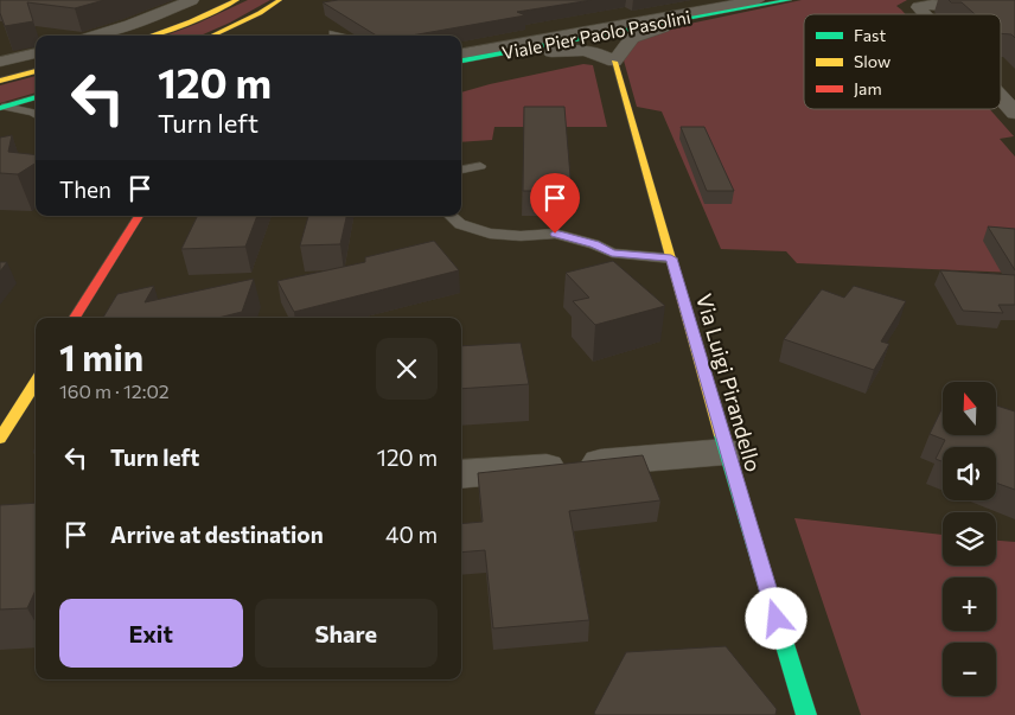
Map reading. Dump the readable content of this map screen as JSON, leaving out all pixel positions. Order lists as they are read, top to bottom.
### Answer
{
  "streets": {
    "main road": ["Viale Pier Paolo Pasolini", "Via Luigi Pirandello"]
  },
  "crossings": [
    ["Viale Pier Paolo Pasolini", "Via Luigi Pirandello"]
  ],
  "legend": ["Fast", "Slow", "Jam"],
  "north": "top",
  "page": {
    "turn": ["120 m", "Turn left"],
    "then": "Then",
    "heading": ["1 min", "160 m · 12:02"],
    "map_buttons": ["+", "−"],
    "list": [
      {
        "name": "Turn left",
        "value": "120 m"
      },
      {
        "name": "Arrive at destination",
        "value": "40 m"
      }
    ],
    "buttons": ["Exit", "Share"]
  }
}
